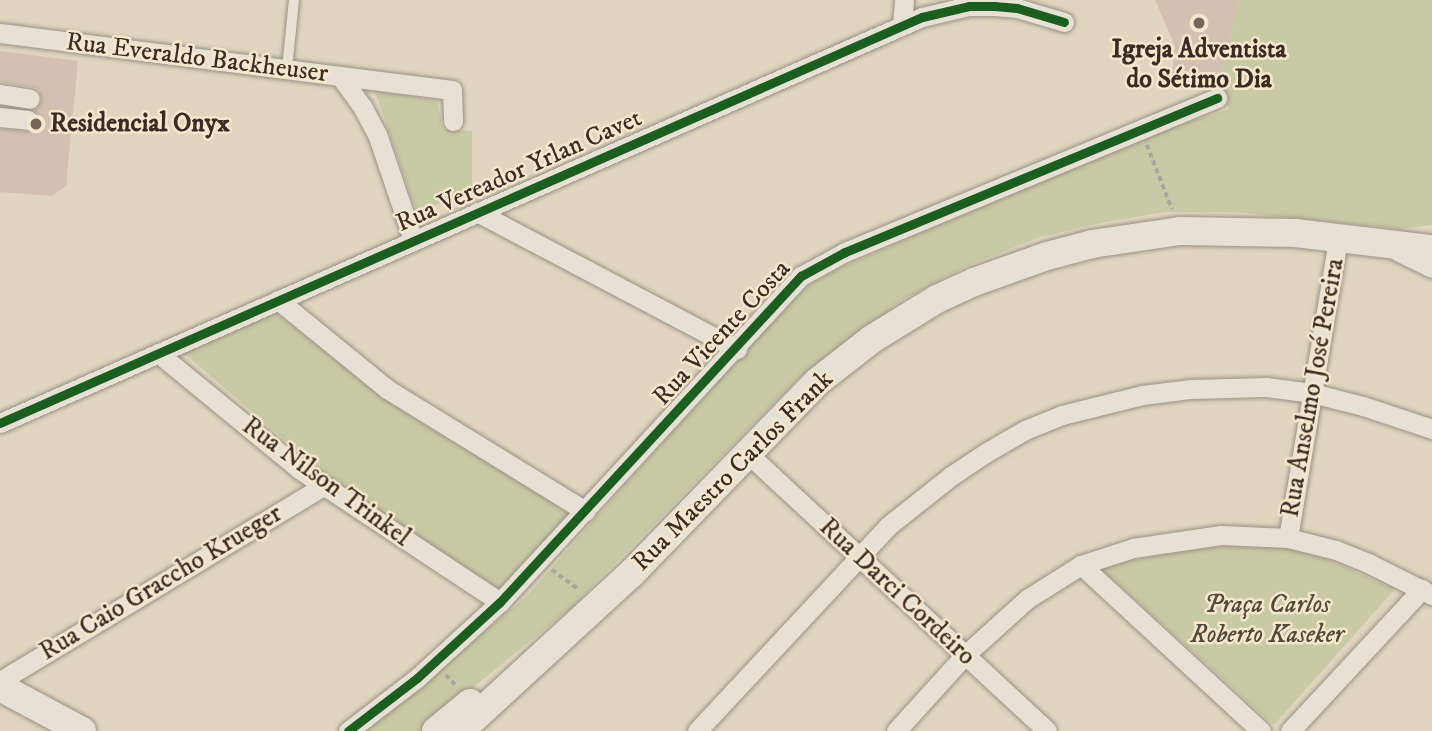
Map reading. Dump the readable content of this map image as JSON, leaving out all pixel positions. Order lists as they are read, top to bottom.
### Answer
{
  "streets": {
    "main road": ["Rua Maestro Carlos Frank"],
    "street": [
      "Rua Everaldo Backheuser",
      "Rua Vereador Yrlan Cavet",
      "Rua Vicente Costa",
      "Rua Anselmo José Pereira",
      "Rua Nilson Trinkel",
      "Rua Caio Graccho Krueger",
      "Rua Darci Cordeiro"
    ]
  },
  "crossings": [
    ["Rua Everaldo Backheuser", "Rua Vereador Yrlan Cavet"],
    ["Rua Vereador Yrlan Cavet", "Rua Nilson Trinkel"],
    ["Rua Vicente Costa", "Rua Nilson Trinkel"],
    ["Rua Anselmo José Pereira", "Rua Maestro Carlos Frank"],
    ["Rua Maestro Carlos Frank", "Rua Darci Cordeiro"],
    ["Rua Nilson Trinkel", "Rua Caio Graccho Krueger"]
  ],
  "parks": ["Praça Carlos Roberto Kaseker"],
  "places": ["Igreja Adventista do Sétimo Dia", "Residencial Onyx"]
}
